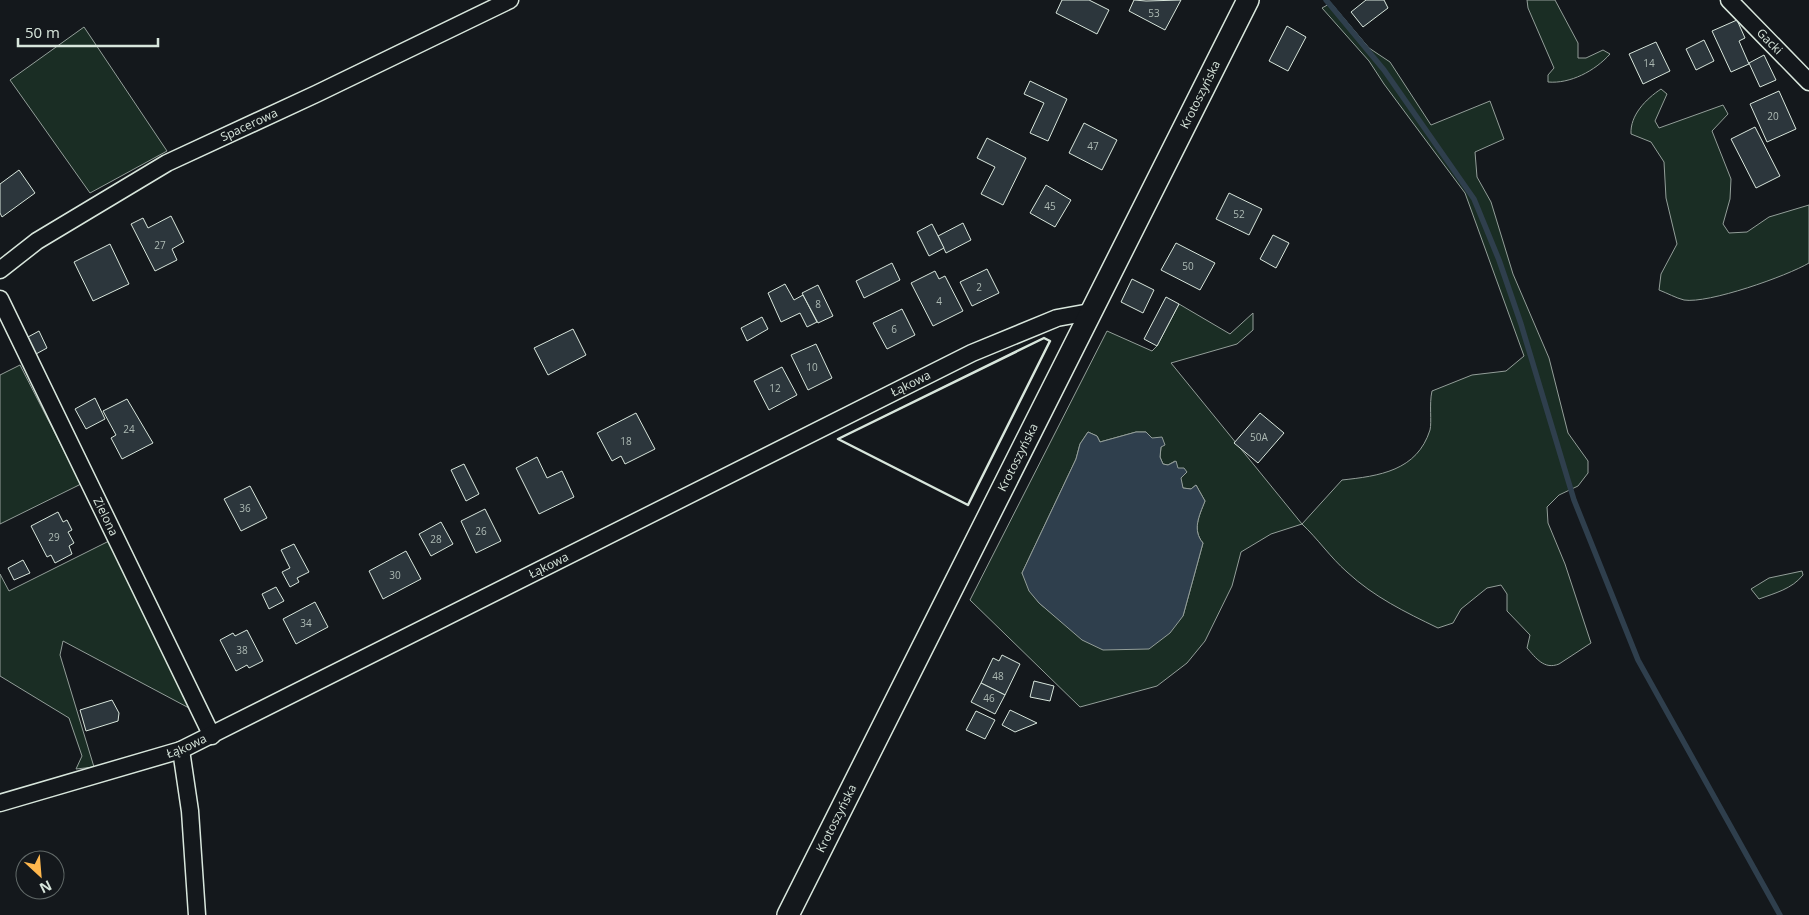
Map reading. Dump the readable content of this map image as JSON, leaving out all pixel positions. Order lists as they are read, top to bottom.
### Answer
{
  "streets": {
    "street": [
      "Gacki",
      "Krotoszyńska",
      "Spacerowa",
      "Łąkowa",
      "Zielona"
    ]
  },
  "crossings": [
    ["Krotoszyńska", "Łąkowa"],
    ["Łąkowa", "Zielona"]
  ],
  "house_numbers": [
    "53",
    "14",
    "20",
    "47",
    "45",
    "52",
    "27",
    "50",
    "2",
    "4",
    "8",
    "6",
    "10",
    "12",
    "24",
    "50A",
    "18",
    "36",
    "26",
    "29",
    "28",
    "30",
    "34",
    "38",
    "48",
    "46"
  ],
  "scale_bar": "50 m",
  "north": "bottom right"
}
